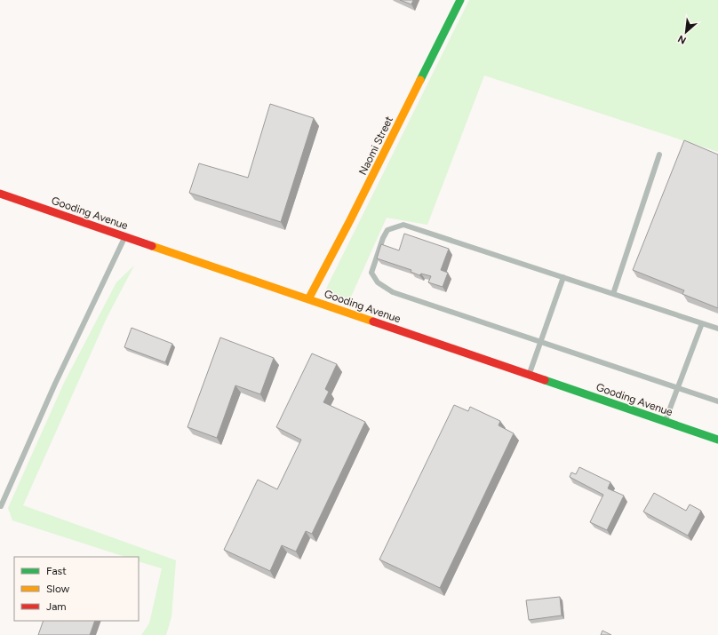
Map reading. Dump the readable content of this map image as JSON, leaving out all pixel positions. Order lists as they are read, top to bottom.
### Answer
{
  "streets": {
    "main road": ["Naomi Street", "Gooding Avenue"]
  },
  "crossings": [
    ["Naomi Street", "Gooding Avenue"]
  ],
  "legend": ["Fast", "Slow", "Jam"],
  "north": "bottom left"
}
